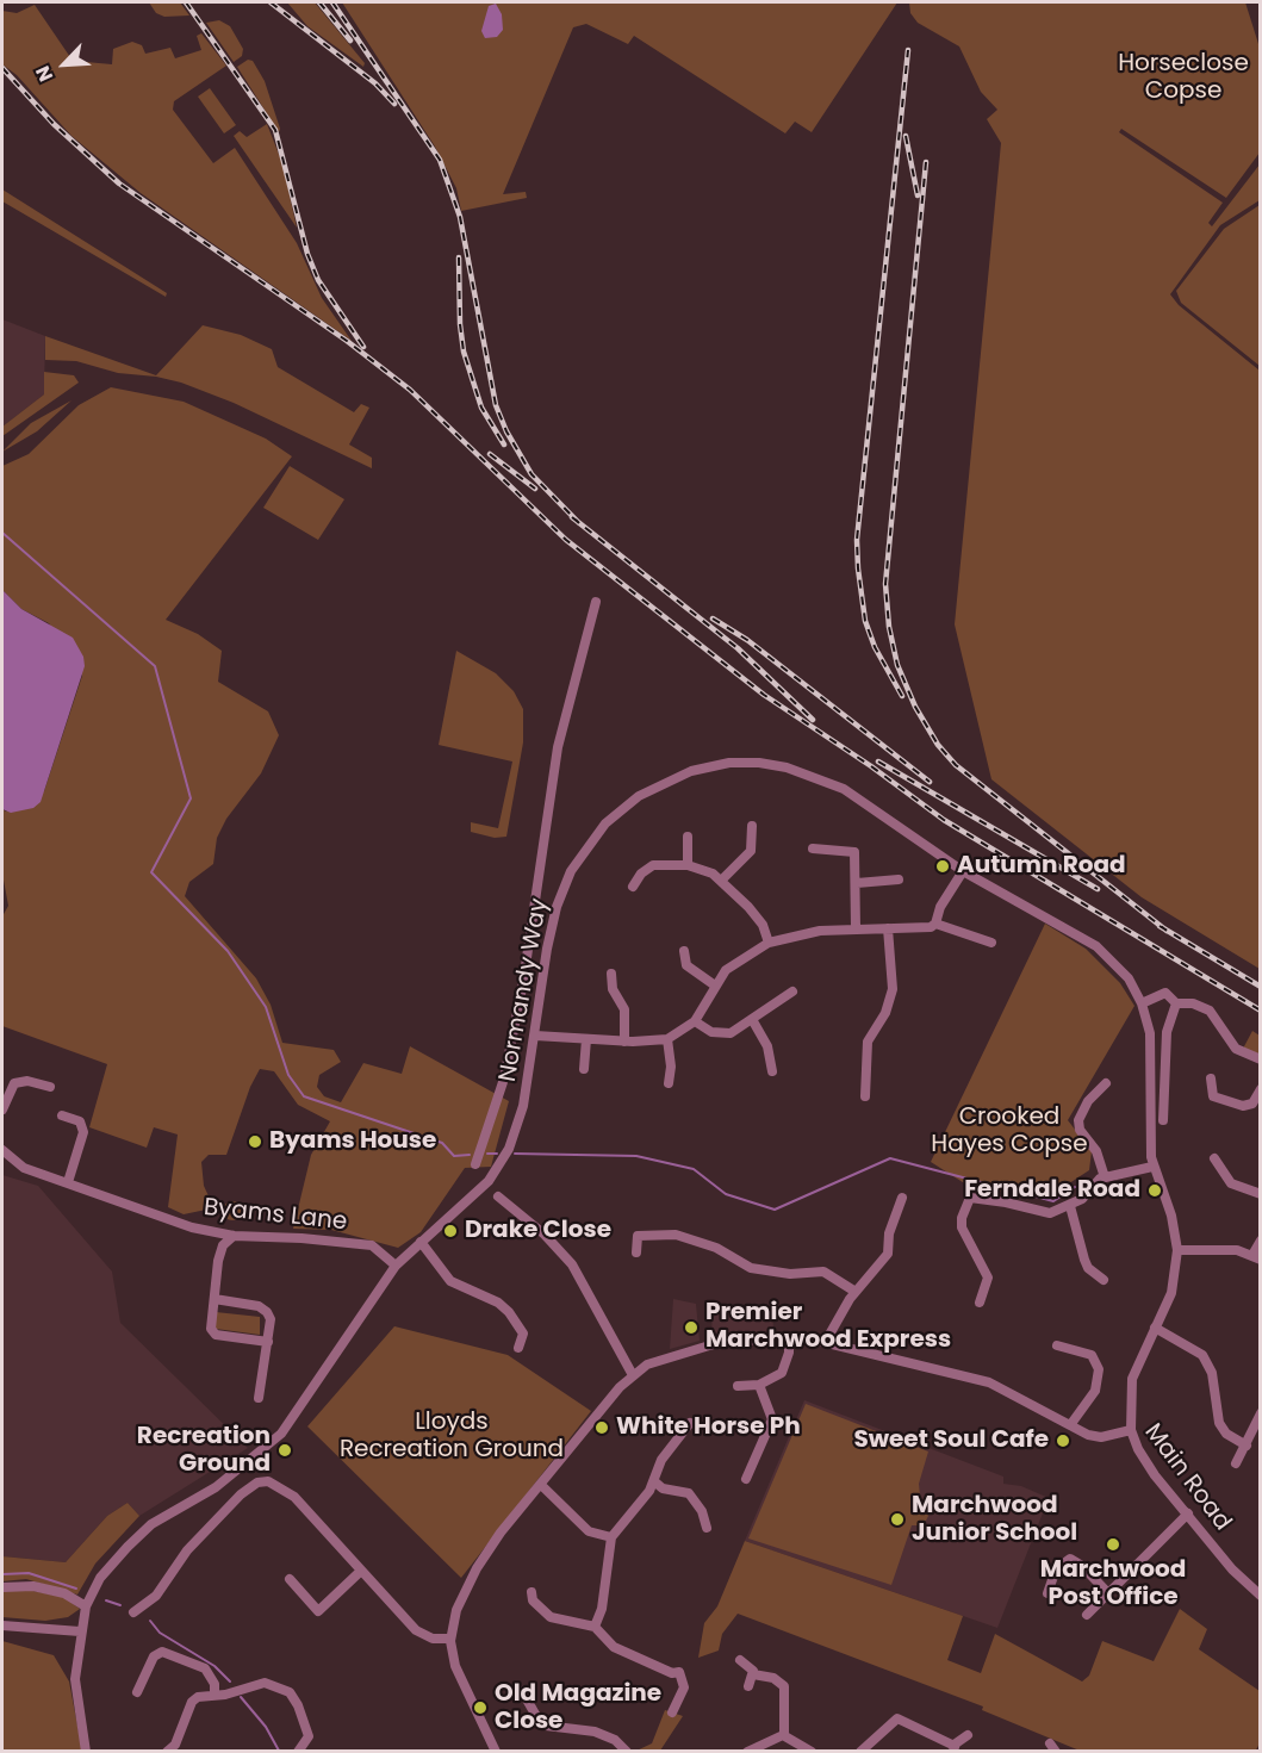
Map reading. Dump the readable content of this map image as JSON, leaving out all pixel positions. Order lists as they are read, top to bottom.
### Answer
{
  "streets": {
    "street": ["Normandy Way", "Byams Lane", "Main Road"]
  },
  "crossings": [
    ["Normandy Way", "Byams Lane"]
  ],
  "parks": ["Horseclose Copse", "Crooked Hayes Copse", "Lloyds Recreation Ground"],
  "places": [
    "Autumn Road",
    "Byams House",
    "Ferndale Road",
    "Drake Close",
    "Premier Marchwood Express",
    "White Horse Ph",
    "Sweet Soul Cafe",
    "Recreation Ground",
    "Marchwood Junior School",
    "Marchwood Post Office",
    "Old Magazine Close"
  ],
  "north": "bottom left"
}
